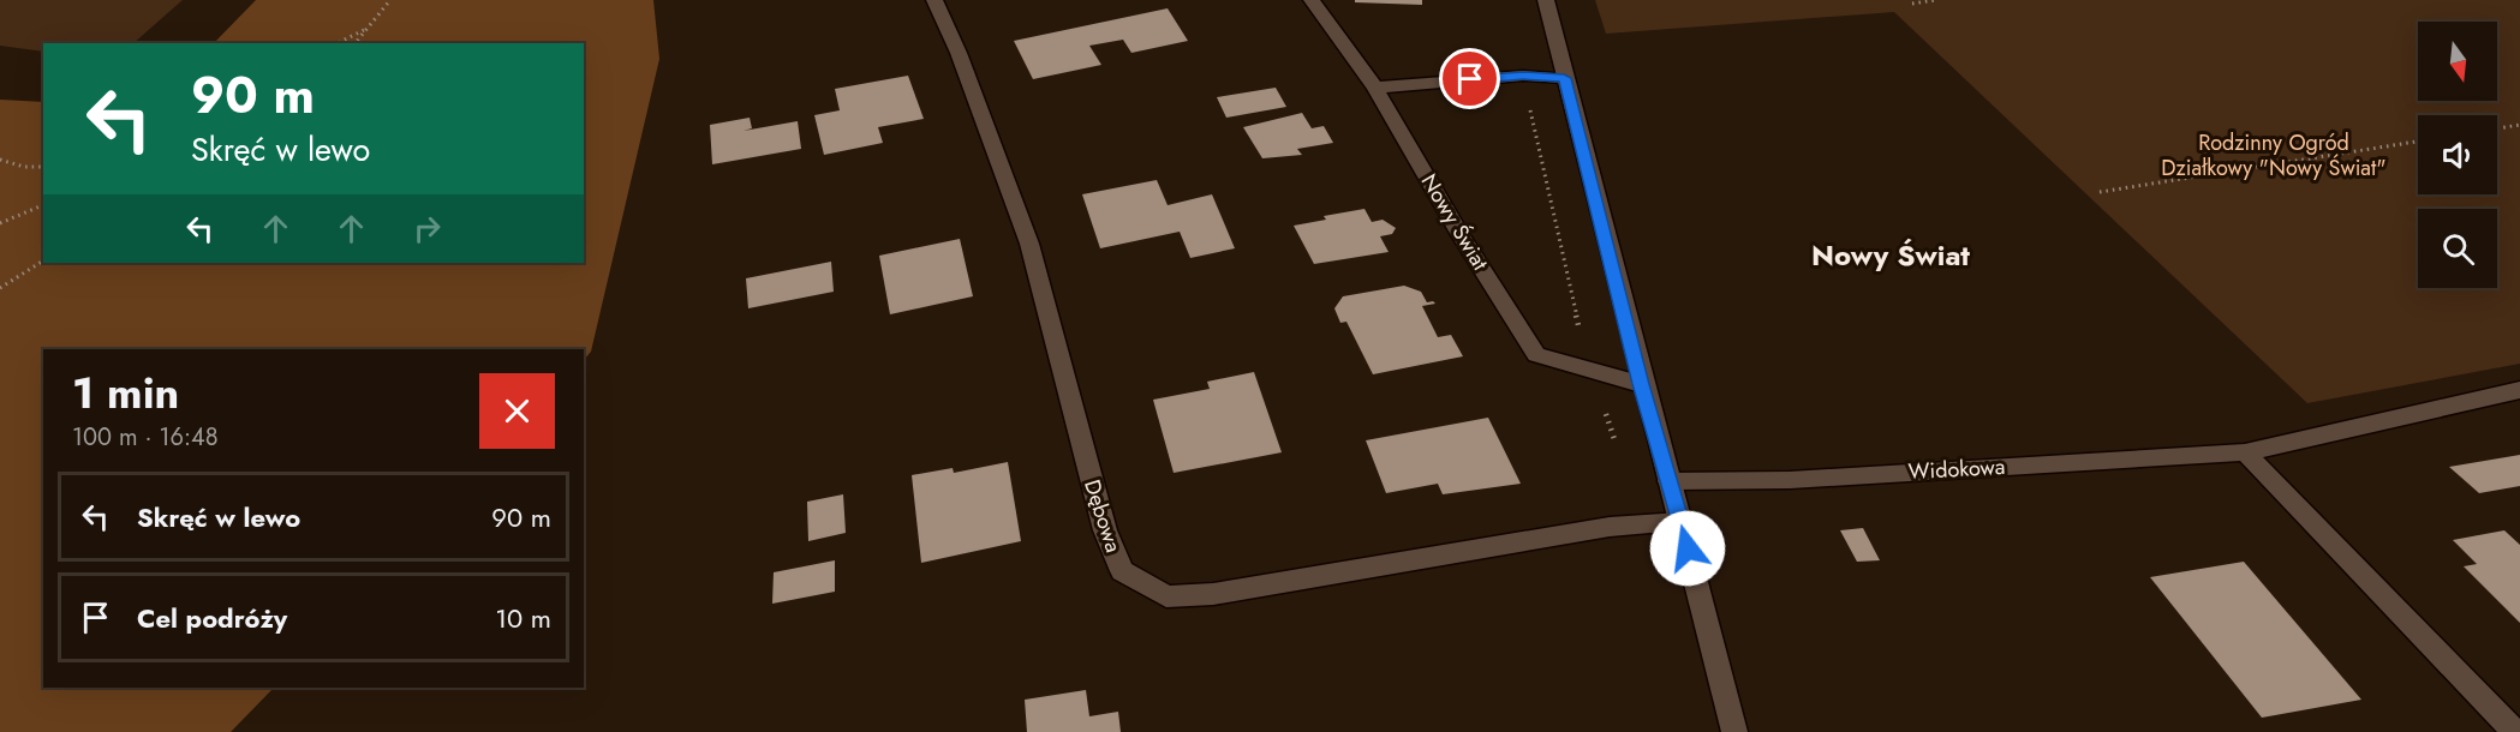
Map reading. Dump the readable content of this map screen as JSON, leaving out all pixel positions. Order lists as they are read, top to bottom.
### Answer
{
  "streets": {
    "street": ["Nowy Świat", "Widokowa", "Dębowa"]
  },
  "districts": ["Nowy Świat"],
  "parks": ["Rodzinny Ogród Działkowy \"Nowy Świat\""],
  "north": "bottom",
  "page": {
    "turn": ["90 m", "Skręć w lewo"],
    "heading": ["1 min", "100 m · 16:48"],
    "list": [
      {
        "name": "Skręć w lewo",
        "value": "90 m"
      },
      {
        "name": "Cel podróży",
        "value": "10 m"
      }
    ]
  }
}
